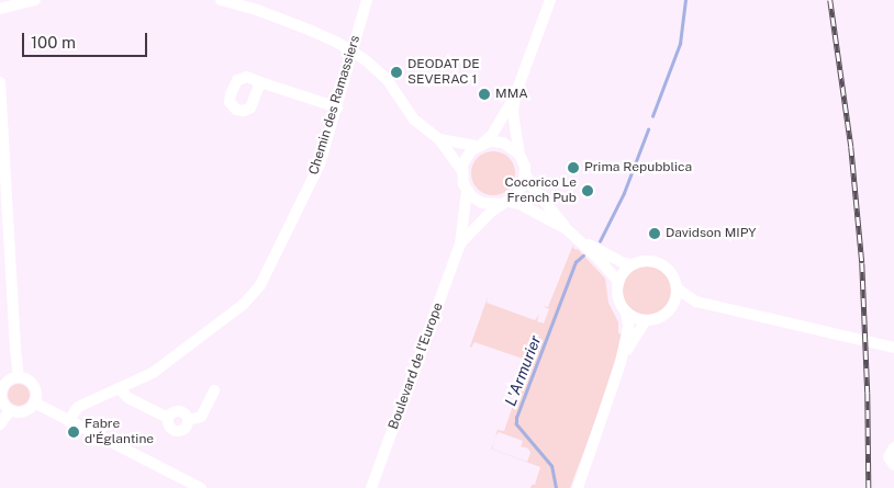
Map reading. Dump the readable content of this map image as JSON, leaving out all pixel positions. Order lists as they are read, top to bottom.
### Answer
{
  "streets": {
    "street": ["Chemin des Ramassiers", "Boulevard de l'Europe"]
  },
  "water": ["L'Armurier"],
  "places": [
    "DEODAT DE SEVERAC 1",
    "MMA",
    "Prima Repubblica",
    "Cocorico Le French Pub",
    "Davidson MIPY",
    "Fabre d'Églantine"
  ],
  "scale_bar": "100 m"
}
